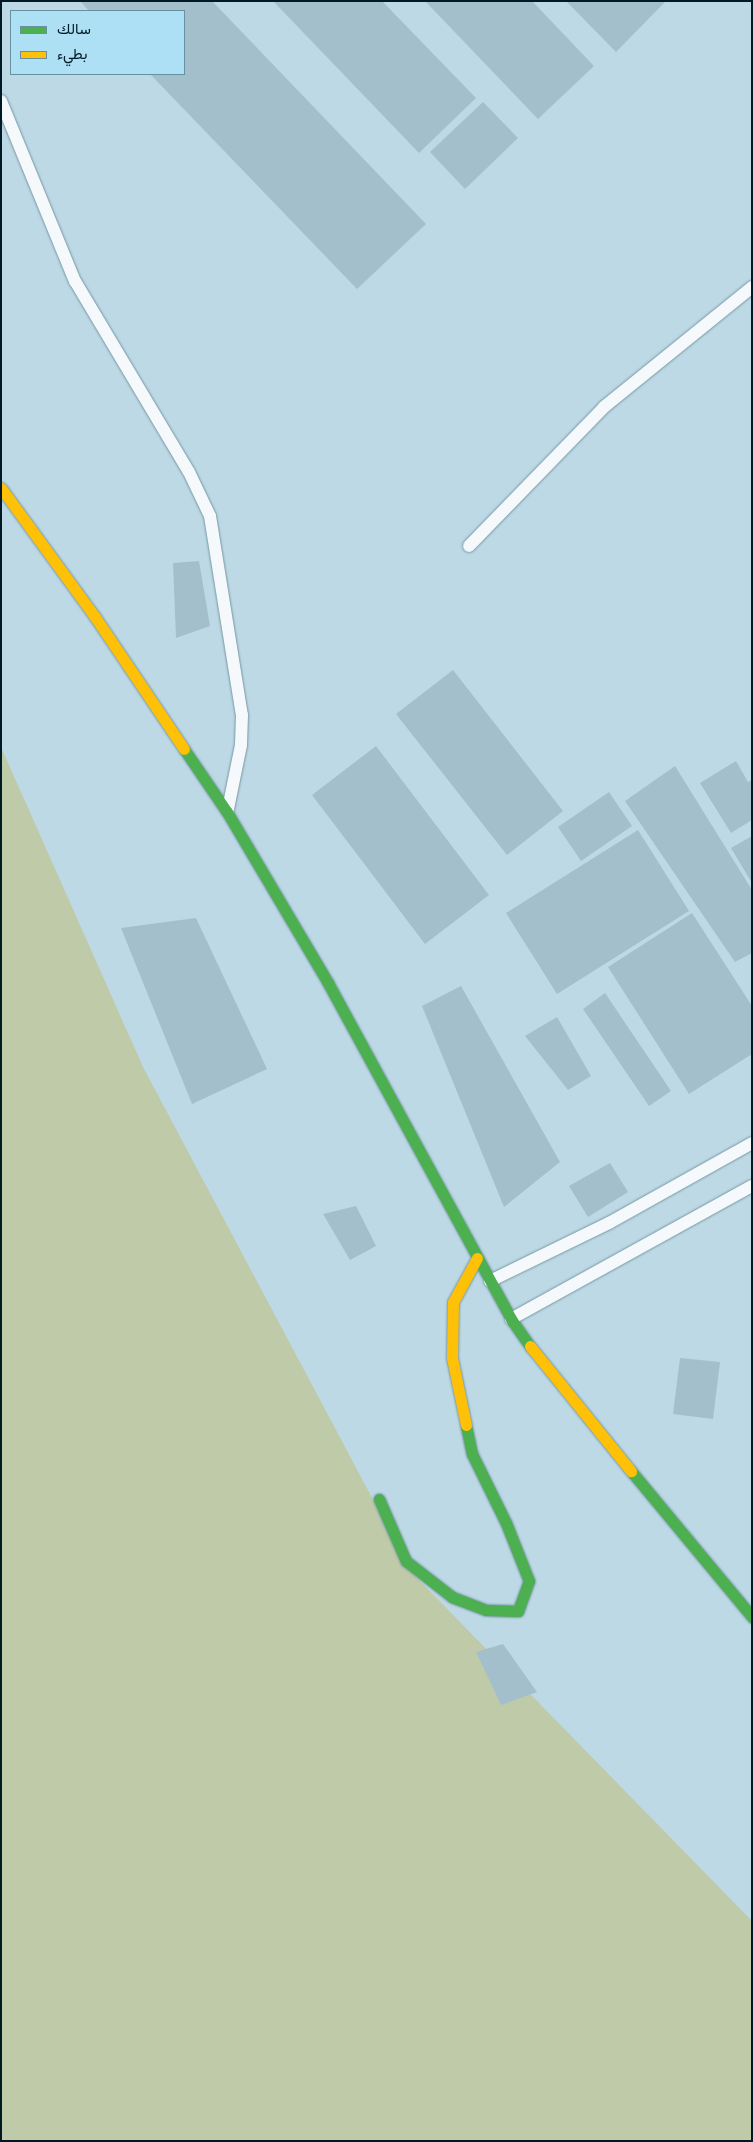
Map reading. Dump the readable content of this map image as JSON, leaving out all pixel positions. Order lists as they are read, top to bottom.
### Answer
{
  "legend": ["سالك", "بطيء"]
}
